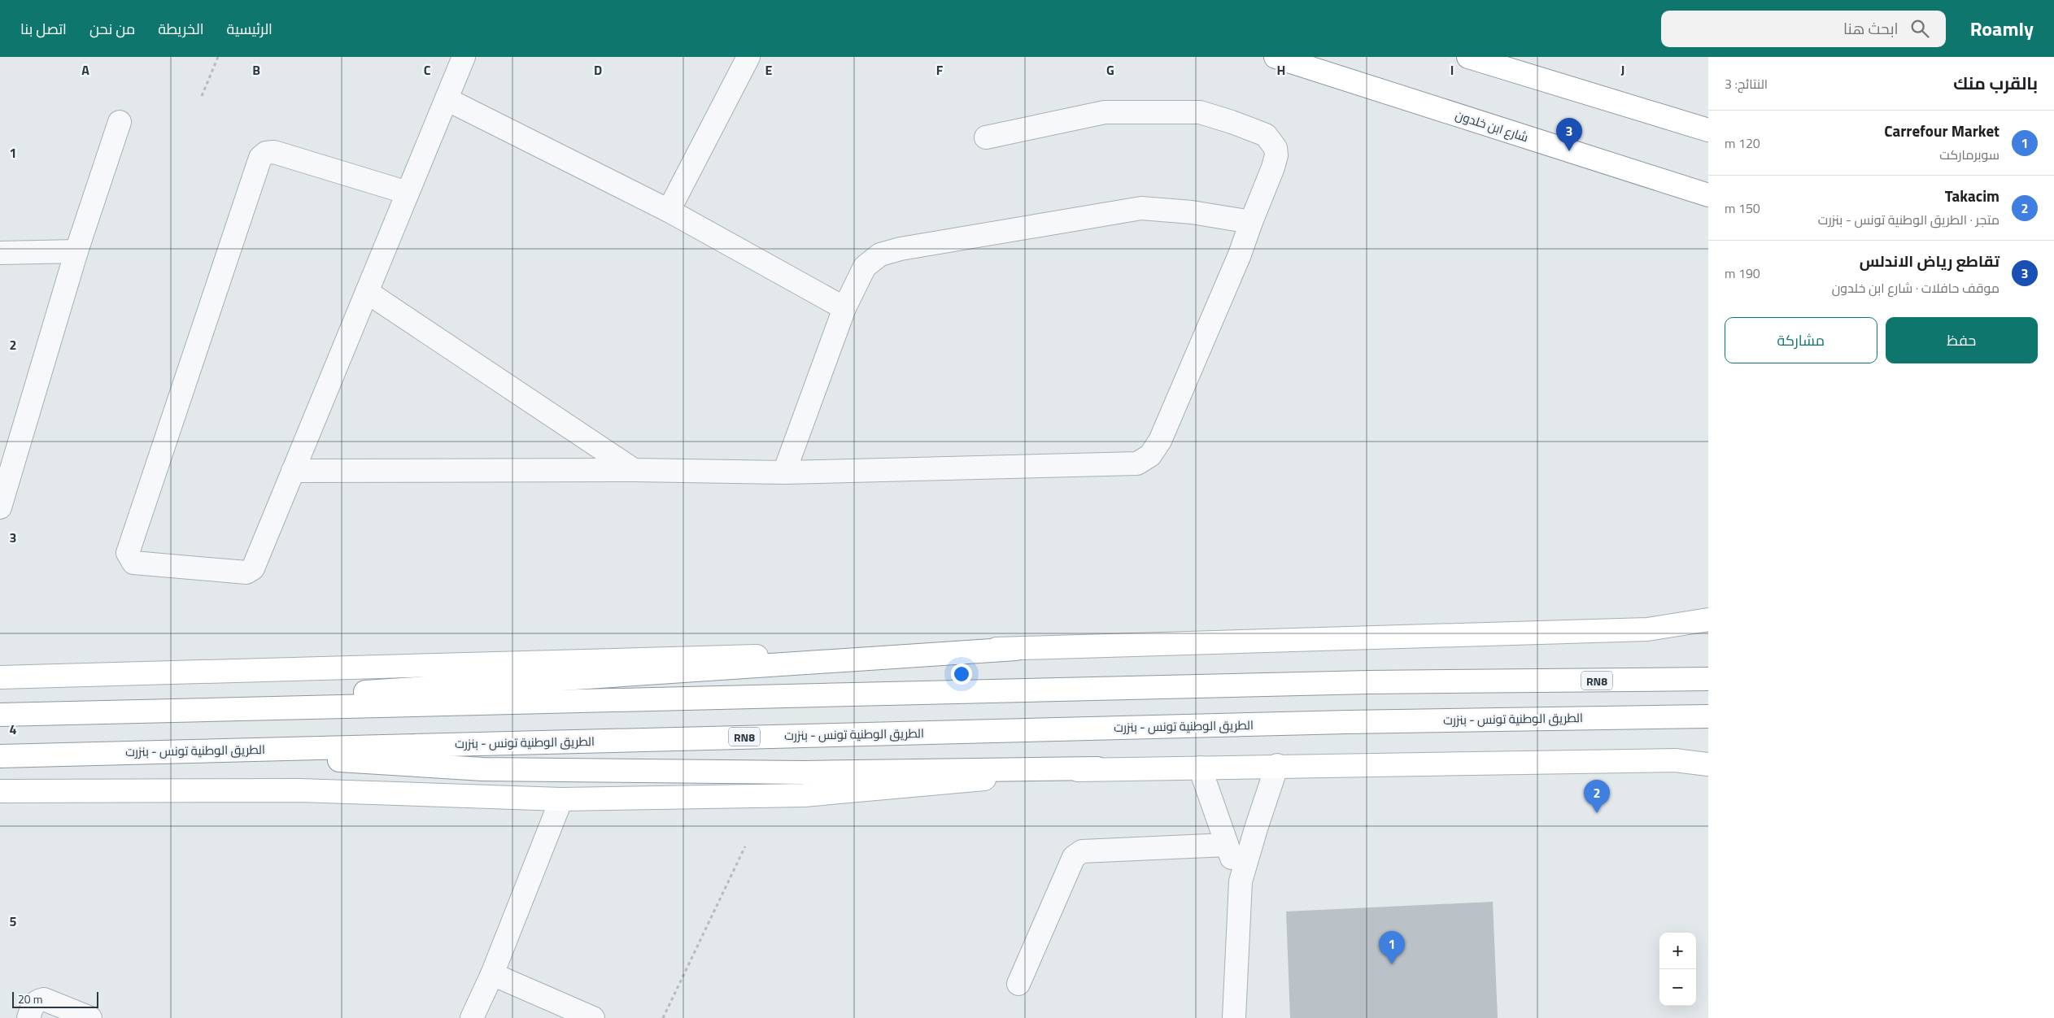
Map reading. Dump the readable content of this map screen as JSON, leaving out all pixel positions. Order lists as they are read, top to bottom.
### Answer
{
  "streets": {
    "main road": ["شارع ابن خلدون", "RN8", "الطريق الوطنية تونس - بنزرت"]
  },
  "scale_bar": "20 m",
  "page": {
    "header": "Roamly",
    "search": "ابحث هنا",
    "nav": [
      "الرئيسية",
      "الخريطة",
      "من نحن",
      "اتصل بنا"
    ],
    "heading": ["بالقرب منك", "النتائج: 3"],
    "list": [
      {
        "mark": "1",
        "name": "Carrefour Market",
        "note": "سوبرماركت",
        "value": "120 m"
      },
      {
        "mark": "2",
        "name": "Takacim",
        "note": "متجر · الطريق الوطنية تونس - بنزرت",
        "value": "150 m"
      },
      {
        "mark": "3",
        "name": "تقاطع رياض الاندلس",
        "note": "موقف حافلات · شارع ابن خلدون",
        "value": "190 m"
      }
    ],
    "pins": ["3", "2", "1"],
    "buttons": ["حفظ", "مشاركة"],
    "map_buttons": ["+", "−"],
    "scale": "20 m"
  },
  "grid": {
    "columns": [
      "A",
      "B",
      "C",
      "D",
      "E",
      "F",
      "G",
      "H",
      "I",
      "J"
    ],
    "rows": [
      "1",
      "2",
      "3",
      "4",
      "5"
    ]
  }
}
